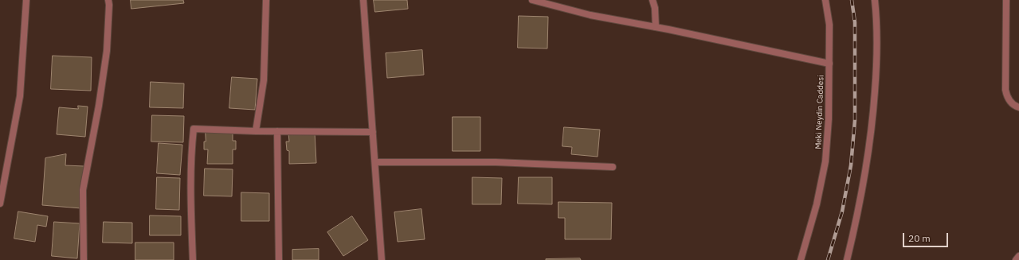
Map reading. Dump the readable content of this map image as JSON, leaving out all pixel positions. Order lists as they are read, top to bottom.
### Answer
{
  "streets": {
    "street": ["Meki Neydin Caddesi"]
  },
  "scale_bar": "20 m"
}
